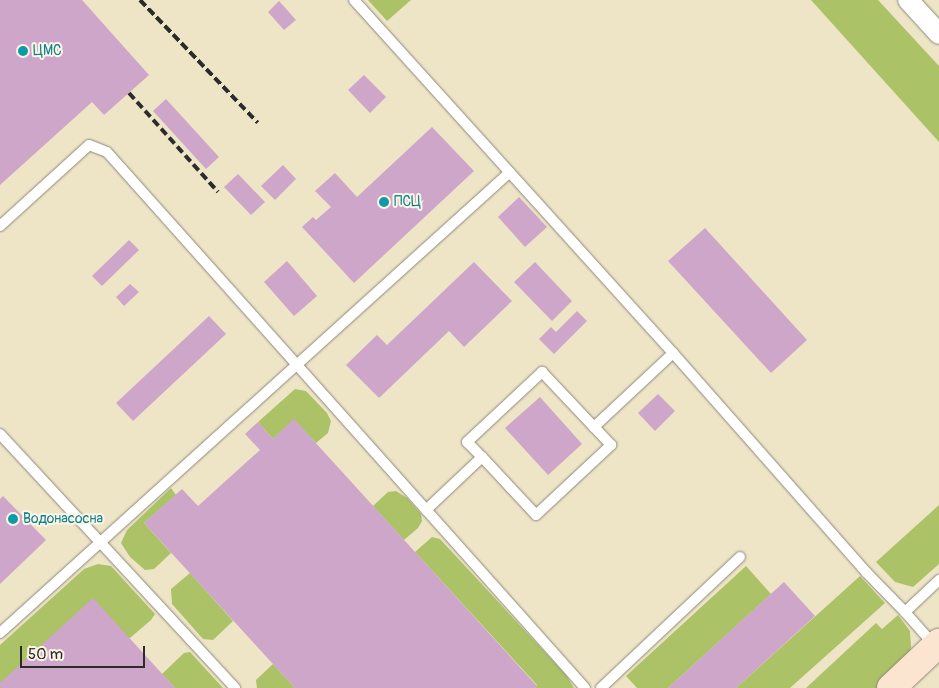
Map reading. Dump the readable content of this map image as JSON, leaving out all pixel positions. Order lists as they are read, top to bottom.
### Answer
{
  "places": ["ЦМС", "ПСЦ", "Водонасосна"],
  "scale_bar": "50 m"
}
